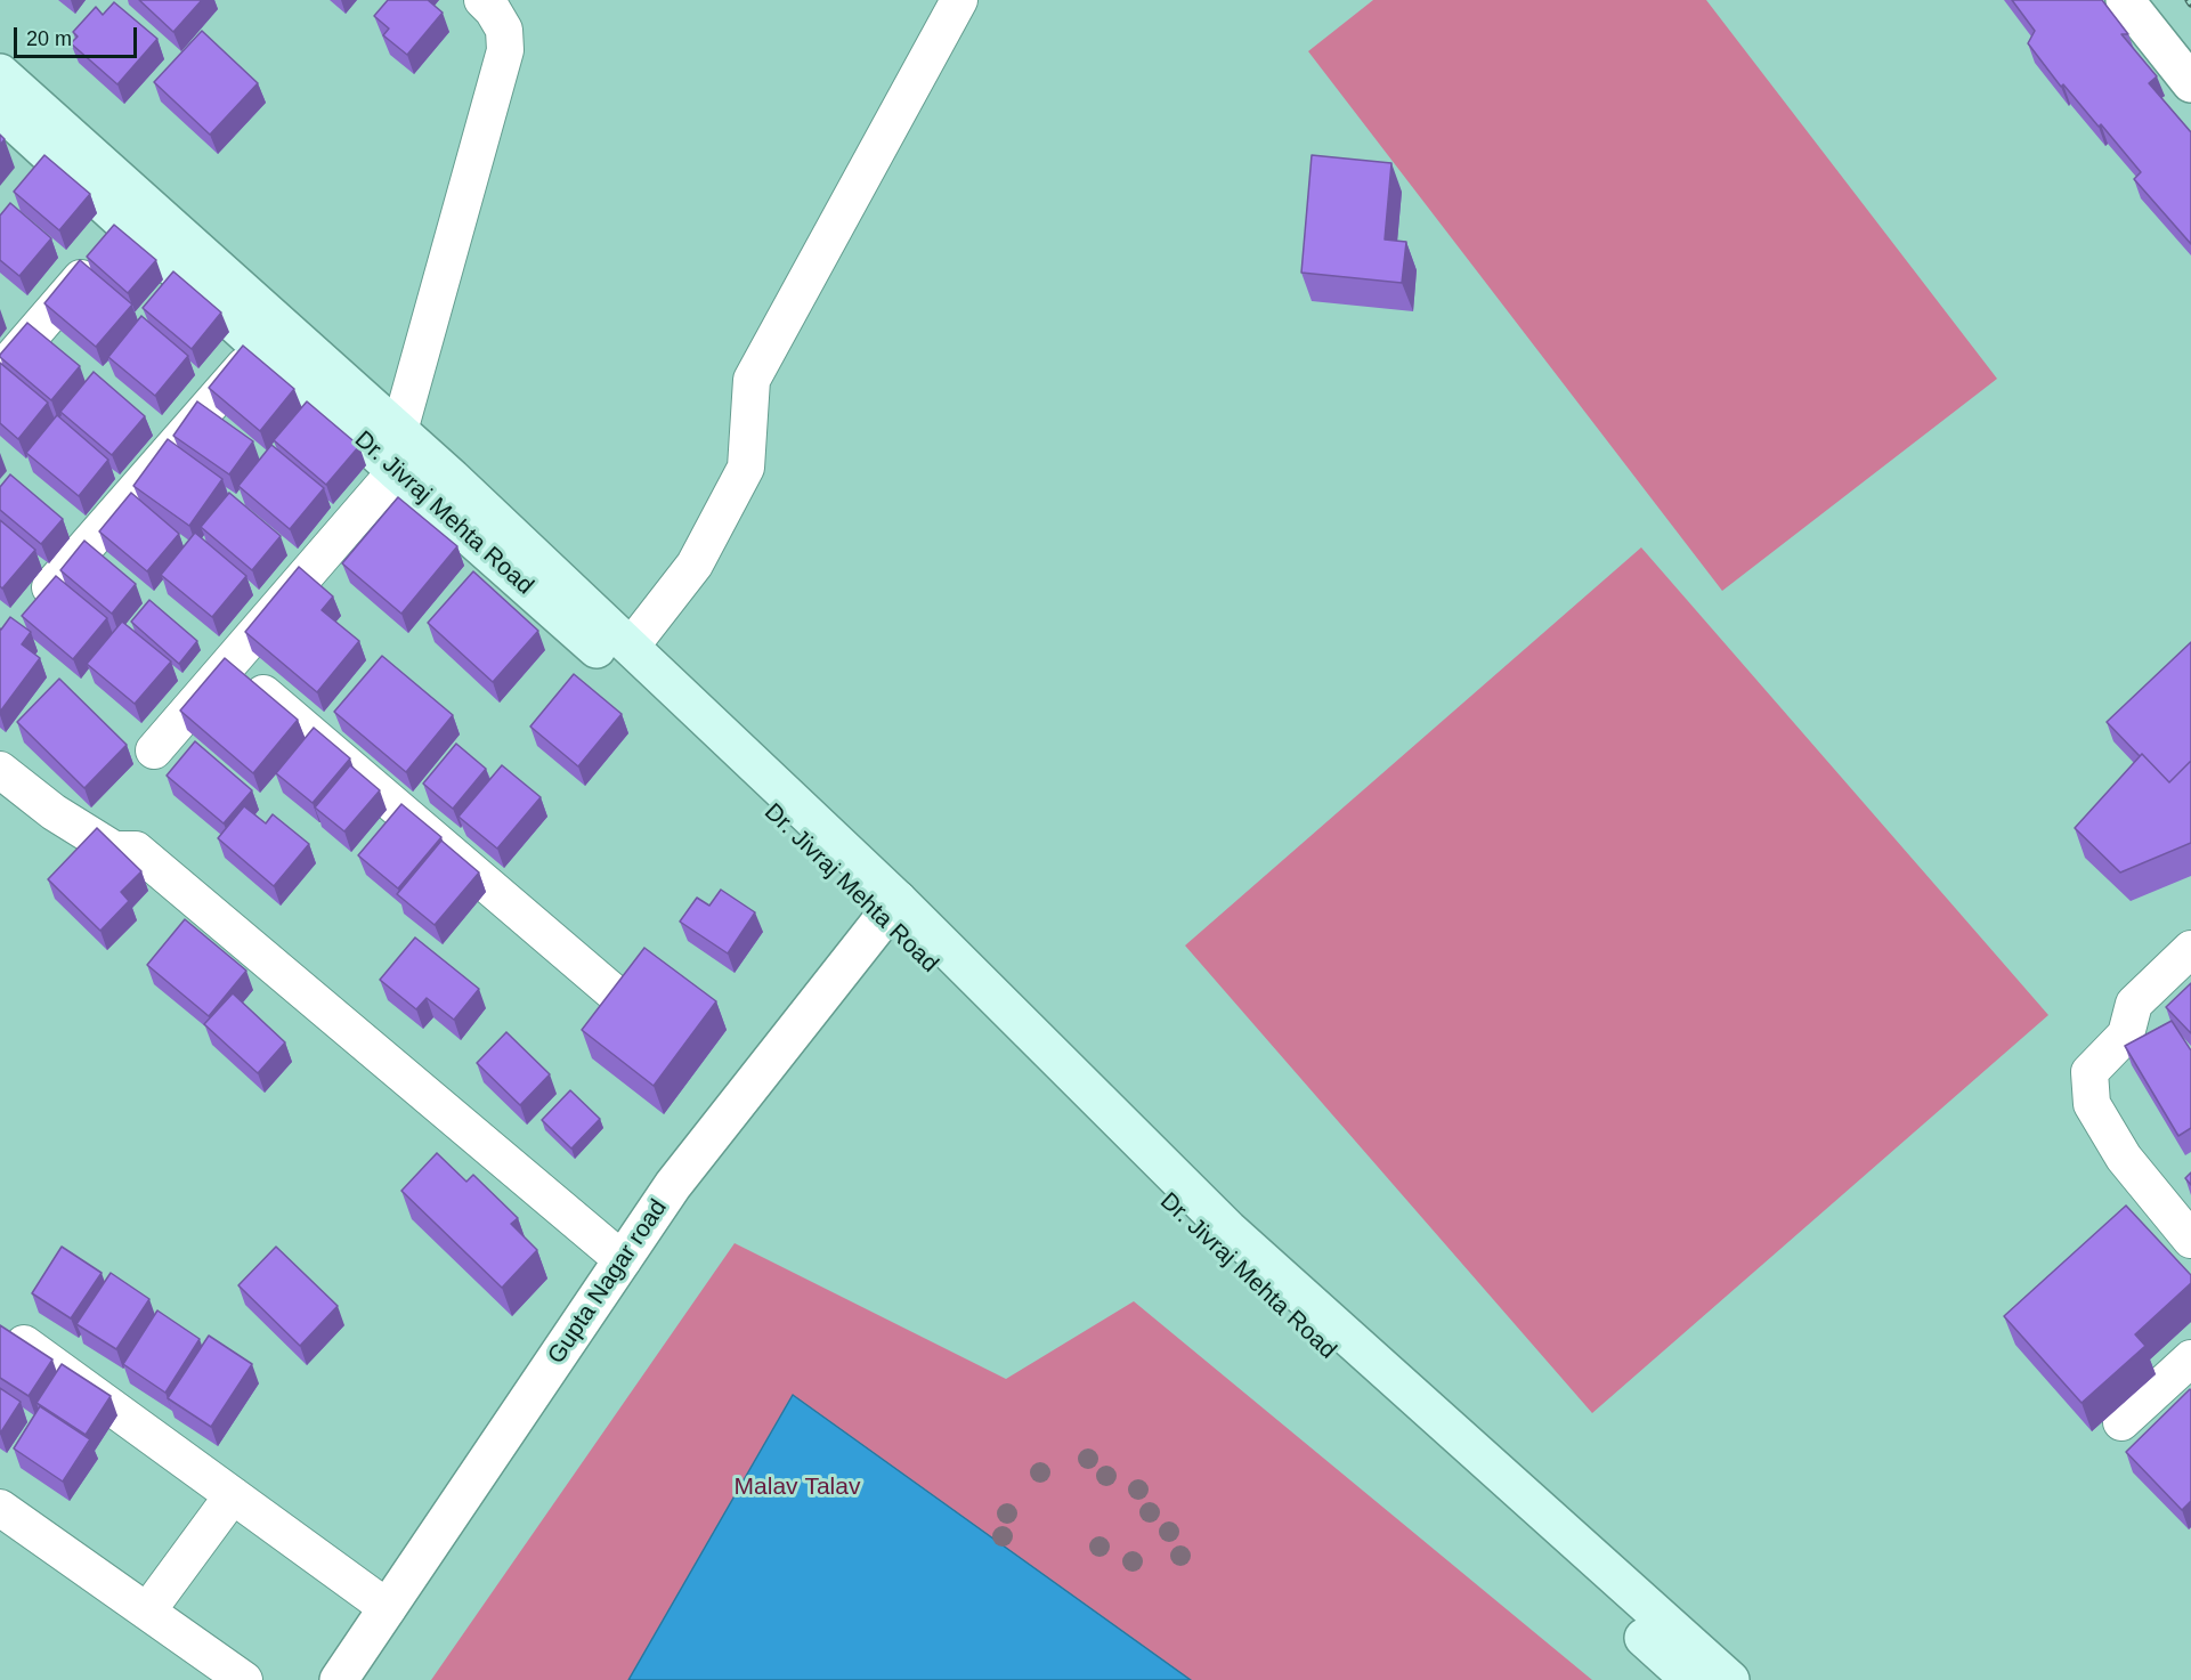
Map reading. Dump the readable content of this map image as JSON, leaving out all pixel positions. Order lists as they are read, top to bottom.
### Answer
{
  "streets": {
    "main road": ["Dr. Jivraj Mehta Road"],
    "street": ["Gupta Nagar road"]
  },
  "crossings": [
    ["Dr. Jivraj Mehta Road", "Gupta Nagar road"]
  ],
  "parks": ["Malav Talav"],
  "scale_bar": "20 m"
}
